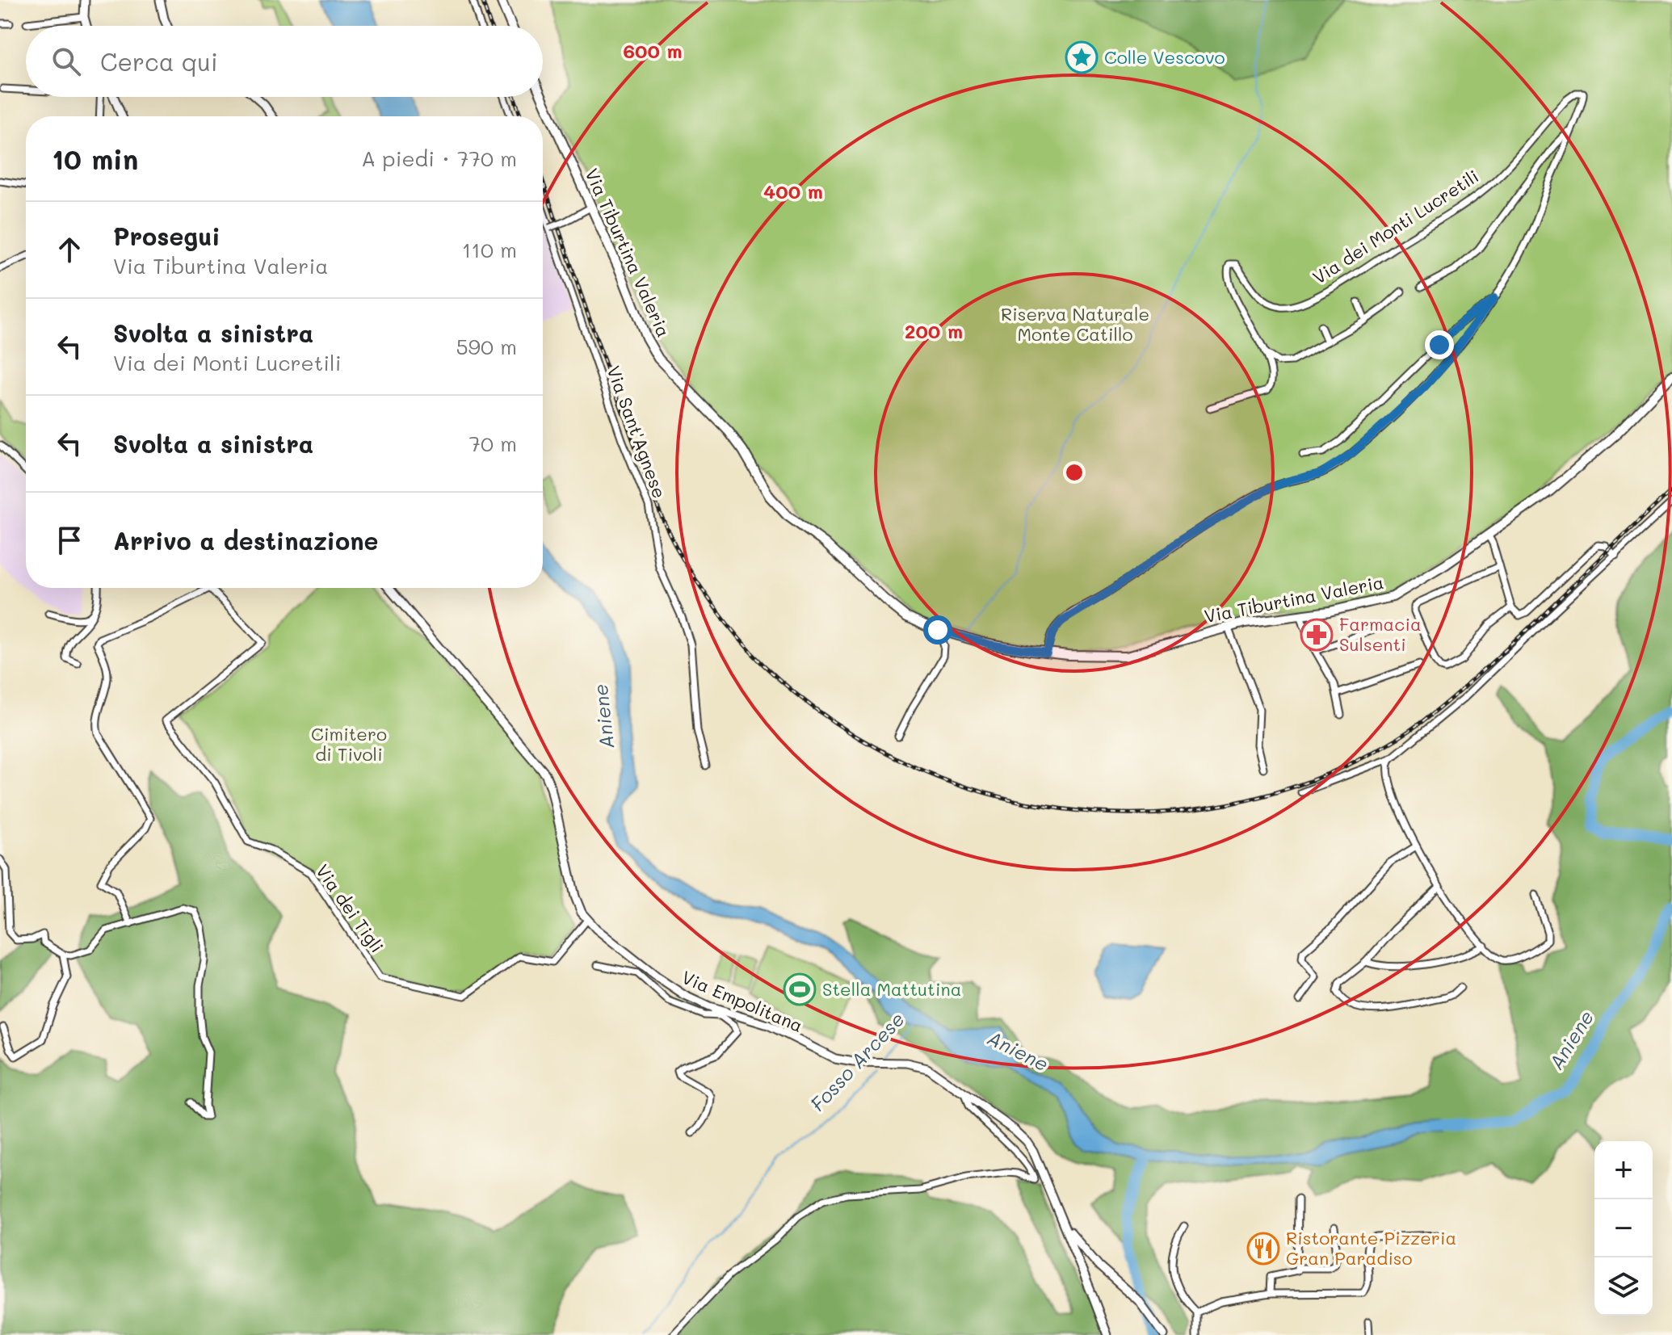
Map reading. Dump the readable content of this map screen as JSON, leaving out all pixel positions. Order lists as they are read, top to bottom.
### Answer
{
  "streets": {
    "main road": ["Via Tiburtina Valeria", "Via Empolitana"],
    "street": ["Via dei Monti Lucretili", "Via Sant'Agnese", "Via dei Tigli"]
  },
  "crossings": [
    ["Via dei Monti Lucretili", "Via Tiburtina Valeria"],
    ["Via dei Tigli", "Via Empolitana"]
  ],
  "water": ["Aniene", "Fosso Arcese"],
  "parks": ["Riserva Naturale Monte Catillo", "Cimitero di Tivoli"],
  "places": {
    "place": ["Colle Vescovo"],
    "pharmacy": ["Farmacia Sulsenti"],
    "sports": ["Stella Mattutina"],
    "restaurant": ["Ristorante Pizzeria Gran Paradiso"]
  },
  "page": {
    "search": "Cerca qui",
    "heading": ["10 min", "A piedi · 770 m"],
    "list": [
      ["Prosegui", "Via Tiburtina Valeria", "110 m"],
      ["Svolta a sinistra", "Via dei Monti Lucretili", "590 m"],
      ["Svolta a sinistra", "70 m"],
      "Arrivo a destinazione"
    ],
    "map_buttons": ["+", "−"]
  },
  "rings": ["600 m", "400 m", "200 m"]
}
